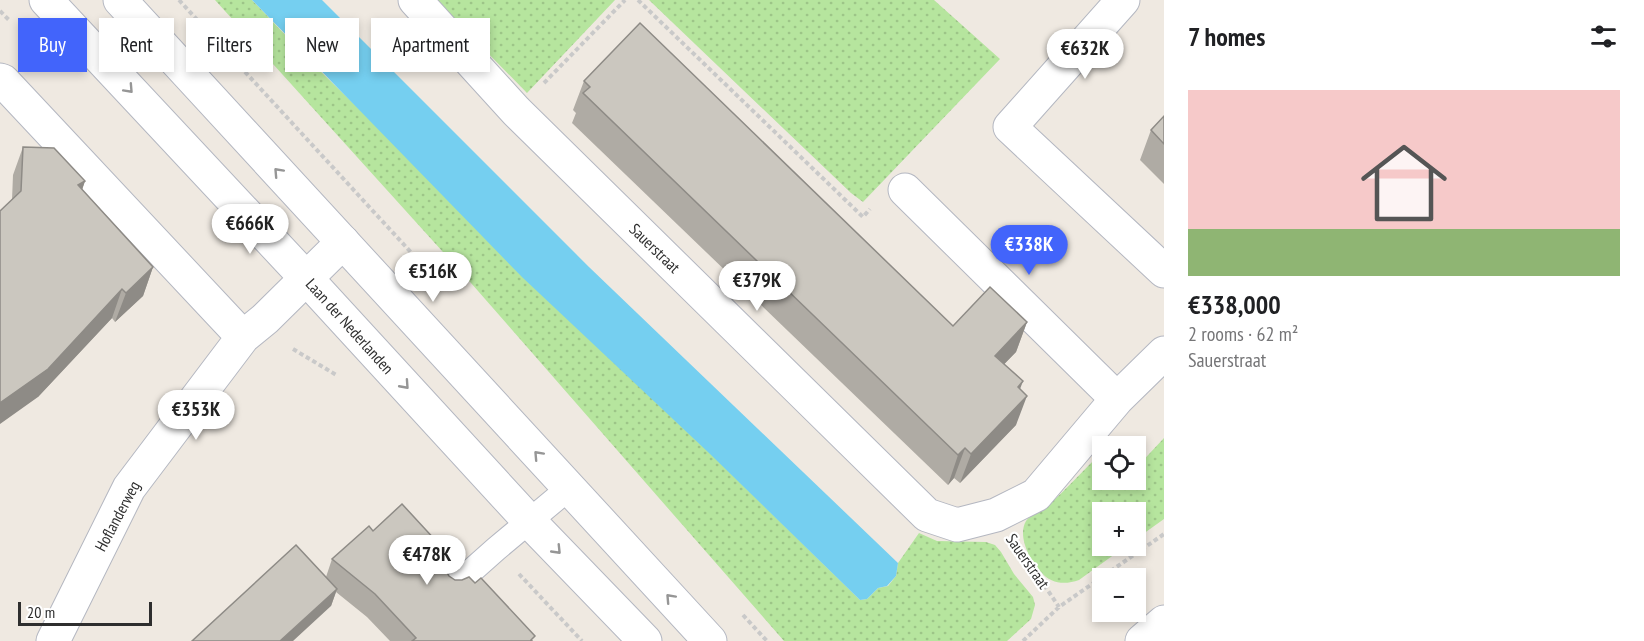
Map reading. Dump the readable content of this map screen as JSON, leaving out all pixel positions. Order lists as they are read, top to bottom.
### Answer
{
  "streets": {
    "street": ["Sauerstraat", "Laan der Nederlanden", "Hoflanderweg"]
  },
  "crossings": [
    ["Laan der Nederlanden", "Hoflanderweg"]
  ],
  "scale_bar": "20 m",
  "page": {
    "heading": "7 homes",
    "chip": [
      "Buy",
      "Rent",
      "Filters",
      "New",
      "Apartment"
    ],
    "price": [
      "€632K",
      "€666K",
      "€338K",
      "€516K",
      "€379K",
      "€353K",
      "€478K"
    ],
    "list": [
      {
        "name": "€338,000",
        "note": "2 rooms · 62 m² · Sauerstraat"
      }
    ],
    "map_buttons": ["+", "−"],
    "scale": "20 m"
  }
}
